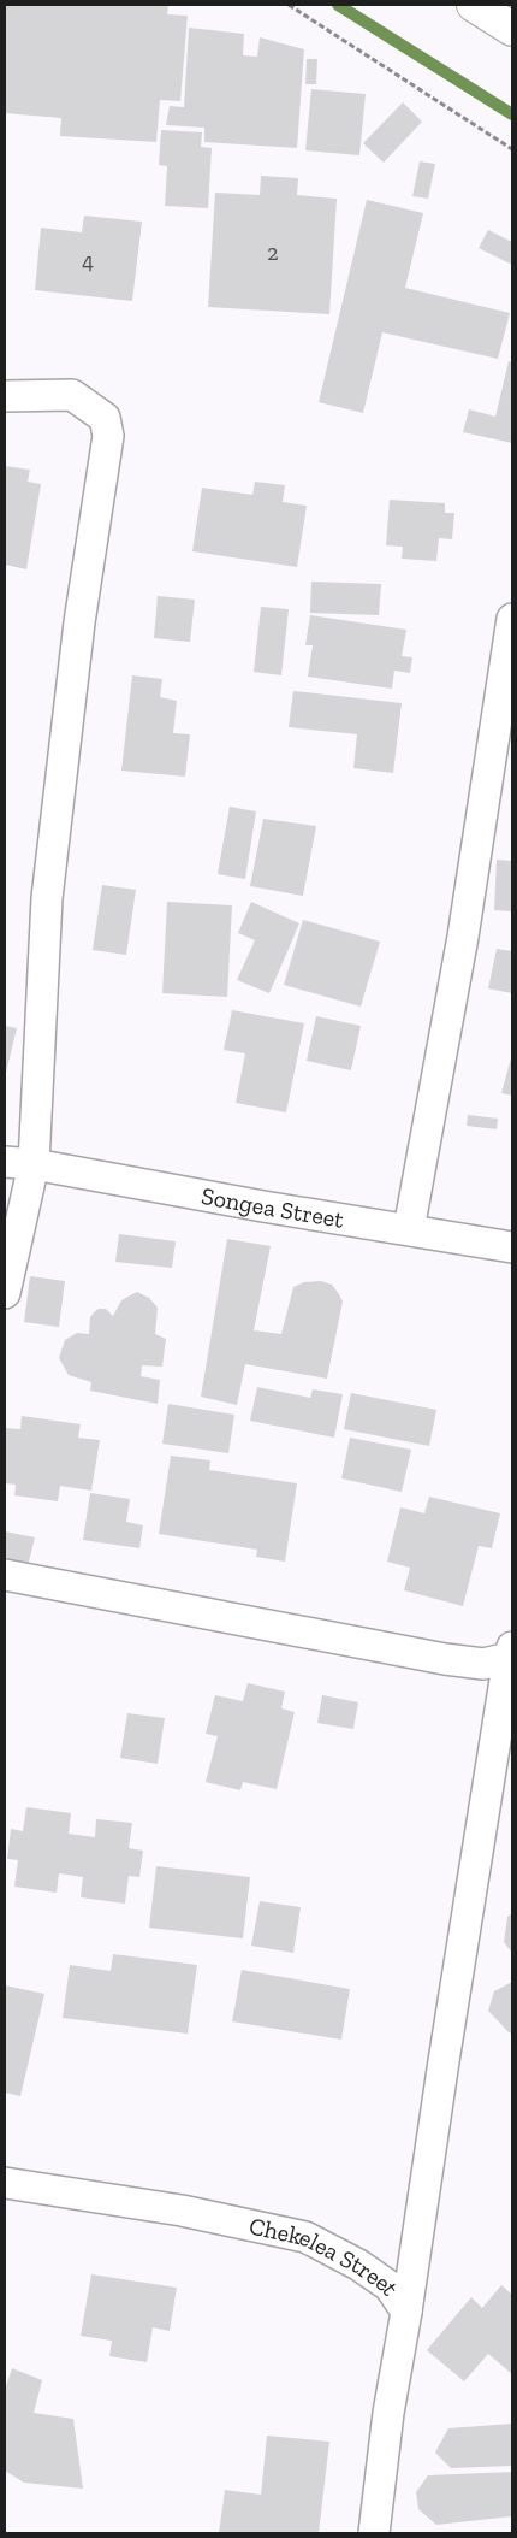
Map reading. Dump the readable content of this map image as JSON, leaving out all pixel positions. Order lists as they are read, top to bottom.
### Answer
{
  "streets": {
    "street": ["Songea Street", "Chekelea Street"]
  },
  "house_numbers": ["2", "4"]
}
